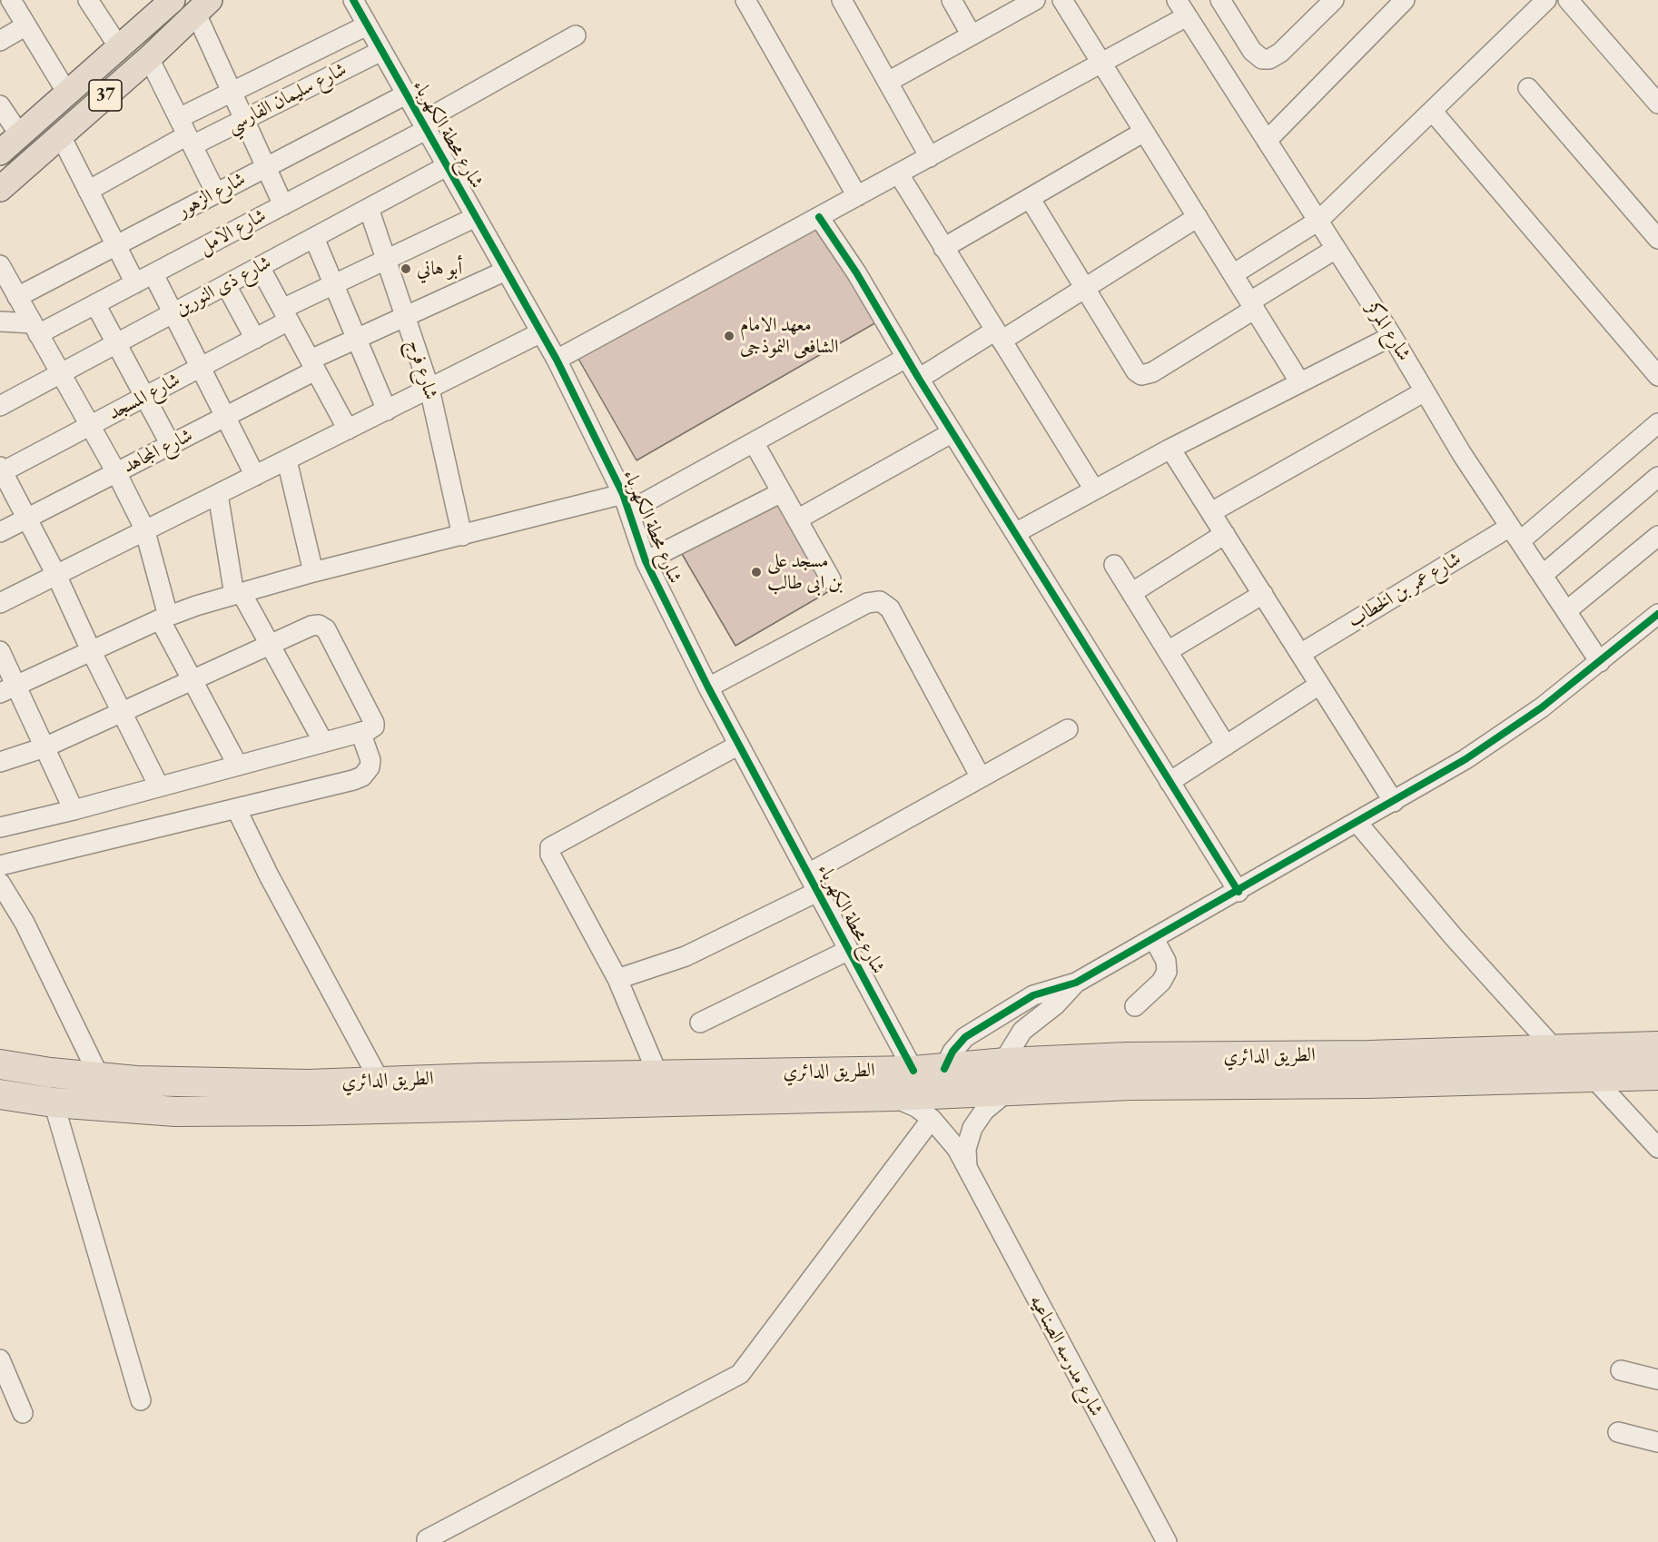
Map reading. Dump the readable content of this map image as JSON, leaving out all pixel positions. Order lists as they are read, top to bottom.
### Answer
{
  "streets": {
    "highway": ["الطريق الدائري"],
    "main road": ["37"],
    "street": [
      "شارع سليمان الفارسي",
      "شارع محطة الكهرباء",
      "شارع الزهور",
      "شارع الامل",
      "شارع ذى النورين",
      "شارع المركز",
      "شارع فرج",
      "شارع المسجد",
      "شارع المجاهد",
      "شارع عمر بن الخطاب",
      "شارع مدرسه الصناعيه"
    ]
  },
  "crossings": [
    ["شارع سليمان الفارسي", "شارع محطة الكهرباء"],
    ["شارع محطة الكهرباء", "شارع الزهور"],
    ["شارع محطة الكهرباء", "شارع الامل"],
    ["شارع محطة الكهرباء", "شارع ذى النورين"],
    ["شارع محطة الكهرباء", "شارع المسجد"],
    ["شارع محطة الكهرباء", "شارع المجاهد"],
    ["شارع محطة الكهرباء", "الطريق الدائري"],
    ["شارع ذى النورين", "شارع فرج"],
    ["شارع المركز", "شارع عمر بن الخطاب"],
    ["شارع فرج", "شارع المسجد"],
    ["شارع فرج", "شارع المجاهد"],
    ["الطريق الدائري", "شارع مدرسه الصناعيه"]
  ],
  "places": ["أبو هاني", "معهد الامام الشافعى النموذجى", "مسجد على بن ابى طالب"]
}
